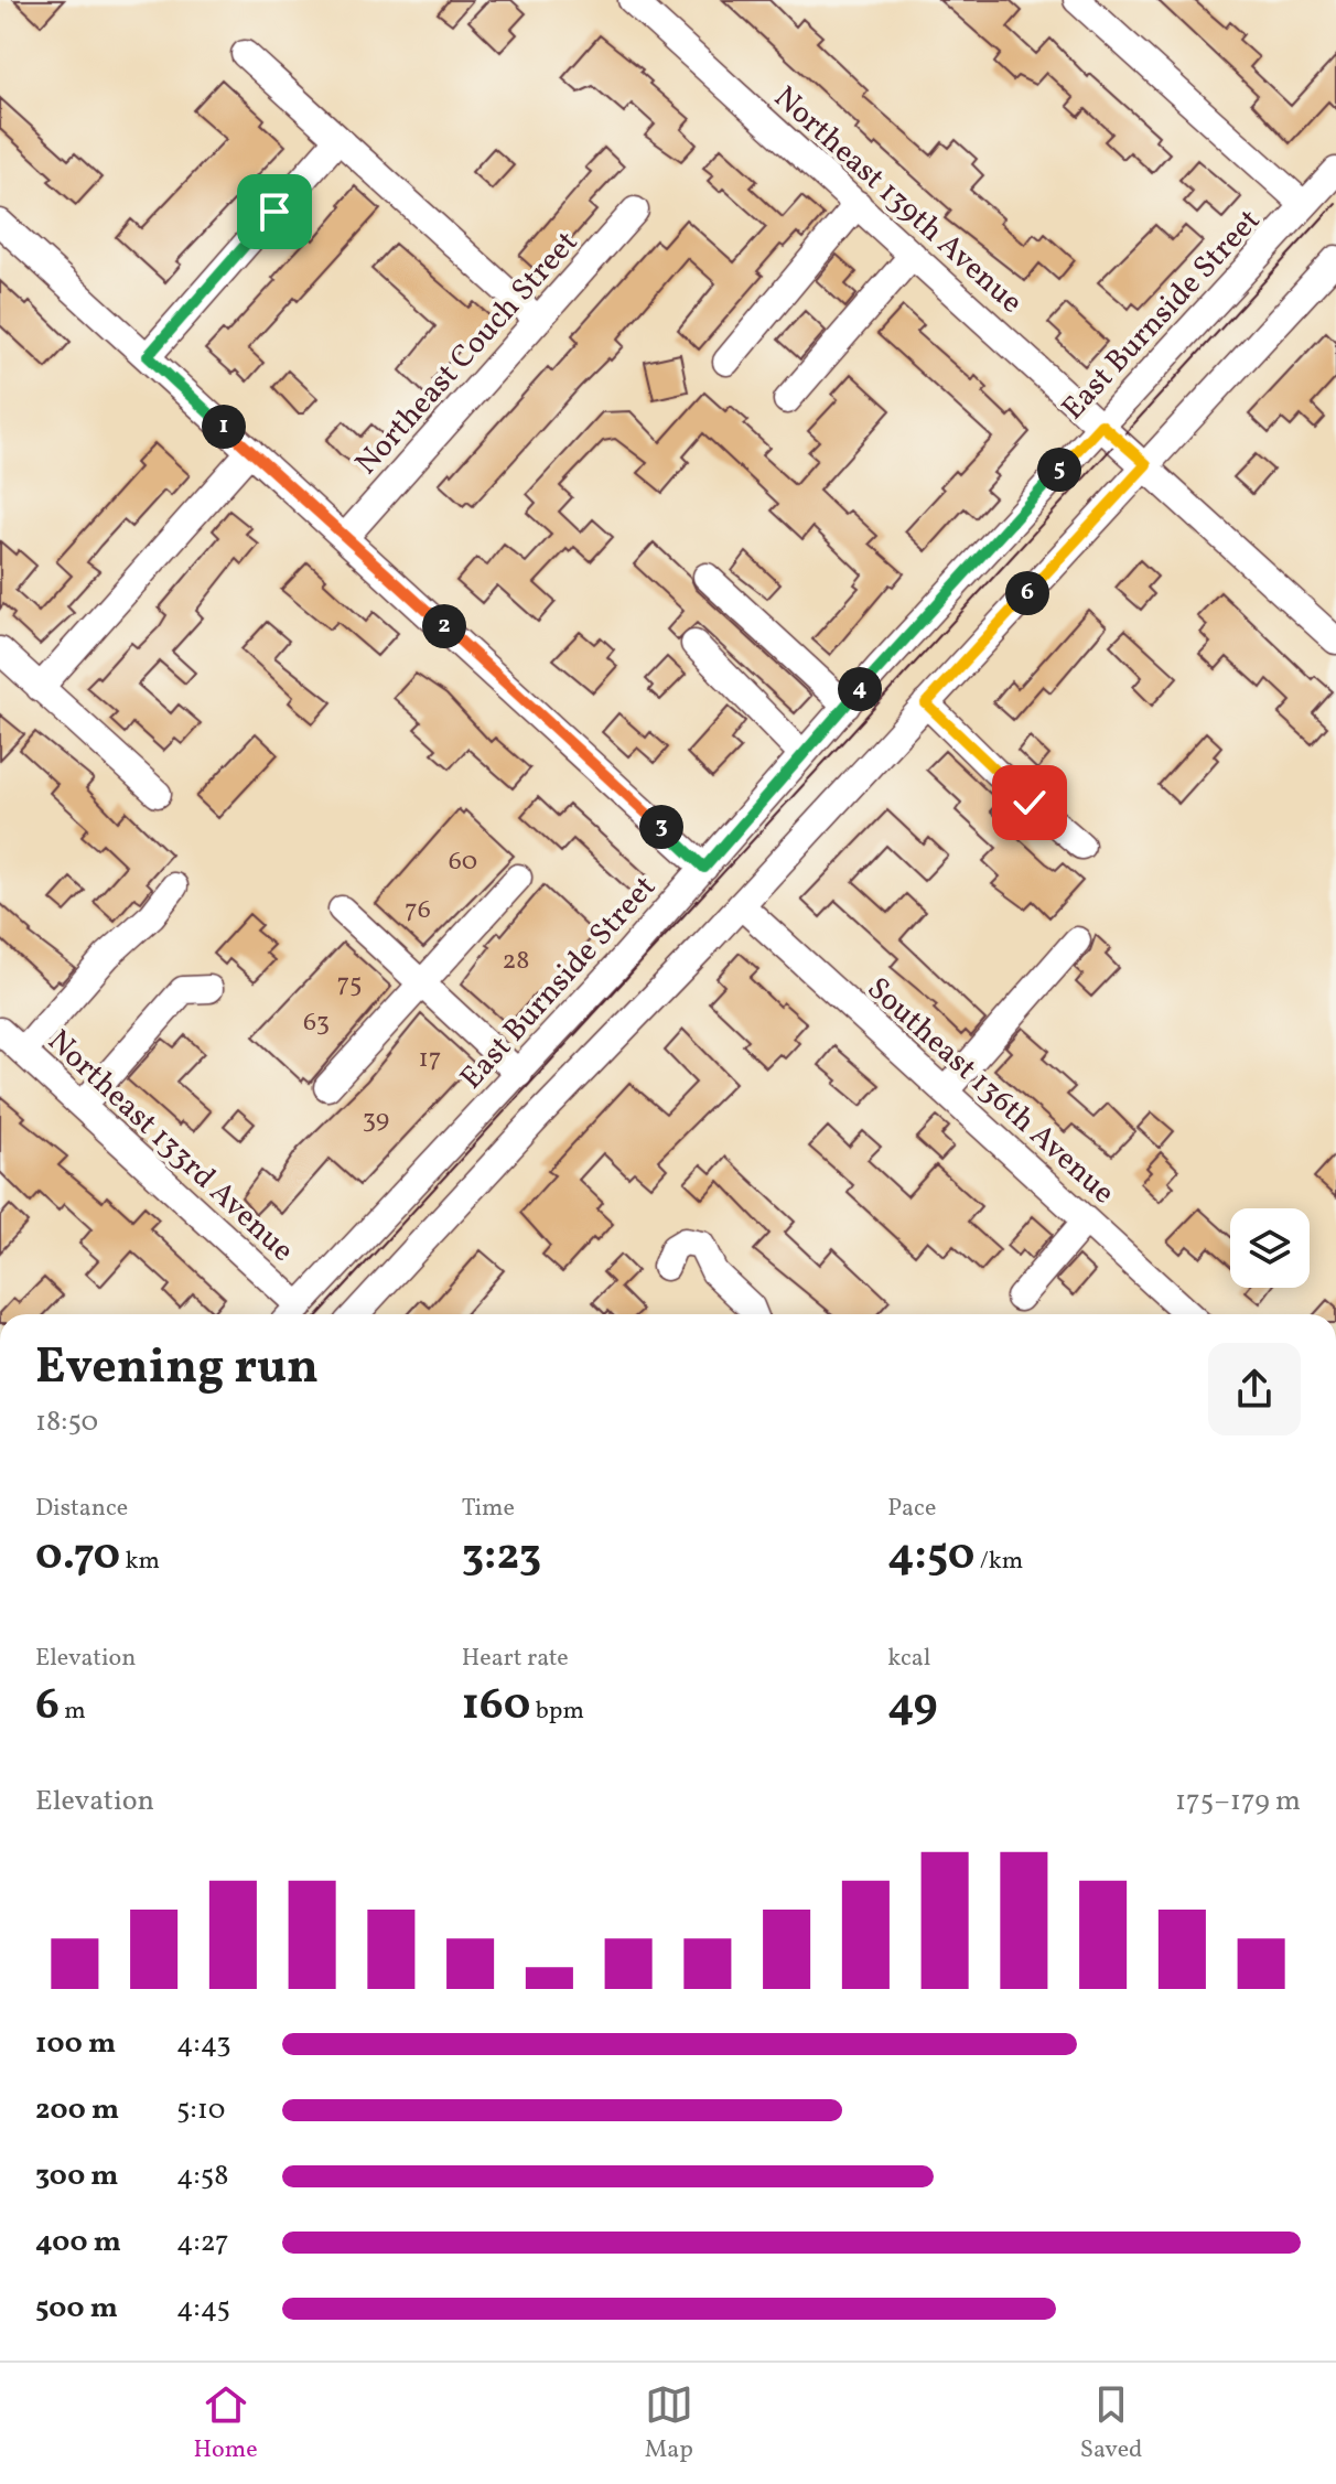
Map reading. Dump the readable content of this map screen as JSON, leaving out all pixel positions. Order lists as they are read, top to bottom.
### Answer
{
  "streets": {
    "street": [
      "Northeast 139th Avenue",
      "East Burnside Street",
      "Northeast Couch Street",
      "Southeast 136th Avenue",
      "Northeast 133rd Avenue"
    ]
  },
  "crossings": [
    ["Northeast 139th Avenue", "East Burnside Street"]
  ],
  "house_numbers": [
    "60",
    "76",
    "28",
    "75",
    "63",
    "17",
    "39"
  ],
  "page": {
    "pins": [
      "1",
      "5",
      "6",
      "2",
      "4",
      "3"
    ],
    "heading": ["Evening run", "18:50"],
    "stats": [
      ["Distance", "0.70 km"],
      ["Time", "3:23"],
      ["Pace", "4:50 /km"],
      ["Elevation", "6 m"],
      ["Heart rate", "160 bpm"],
      ["kcal", "49"]
    ],
    "chart": ["Elevation", "175–179 m"],
    "list": [
      {
        "name": "100 m",
        "note": "4:43"
      },
      {
        "name": "200 m",
        "note": "5:10"
      },
      {
        "name": "300 m",
        "note": "4:58"
      },
      {
        "name": "400 m",
        "note": "4:27"
      },
      {
        "name": "500 m",
        "note": "4:45"
      }
    ],
    "tabs": ["Home", "Map", "Saved"]
  }
}
